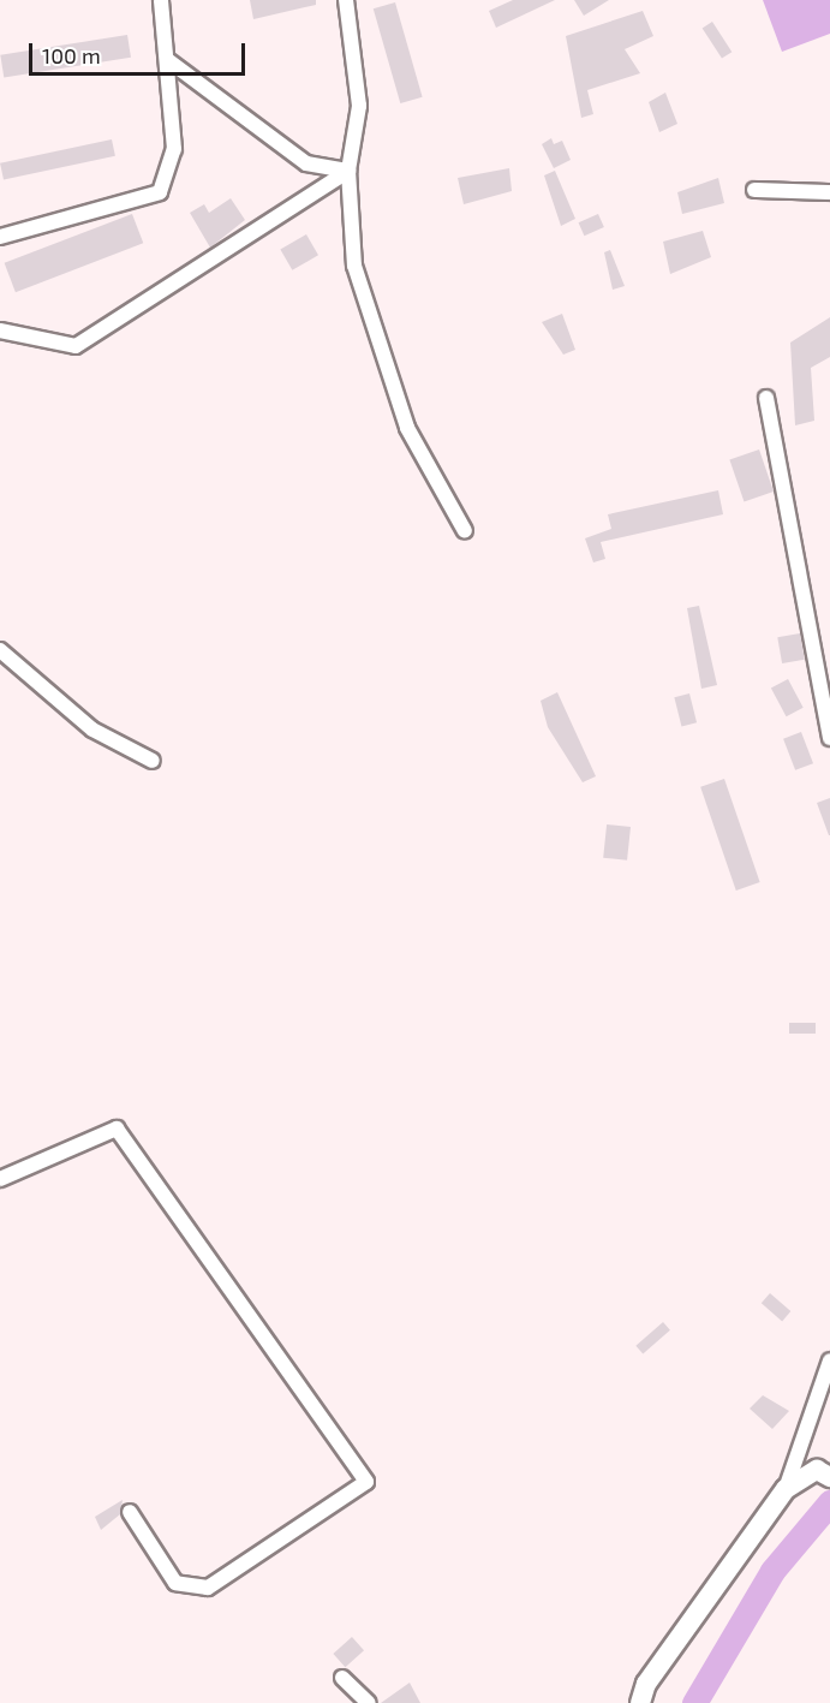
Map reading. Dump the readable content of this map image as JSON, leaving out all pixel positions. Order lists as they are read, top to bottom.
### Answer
{
  "scale_bar": "100 m"
}
